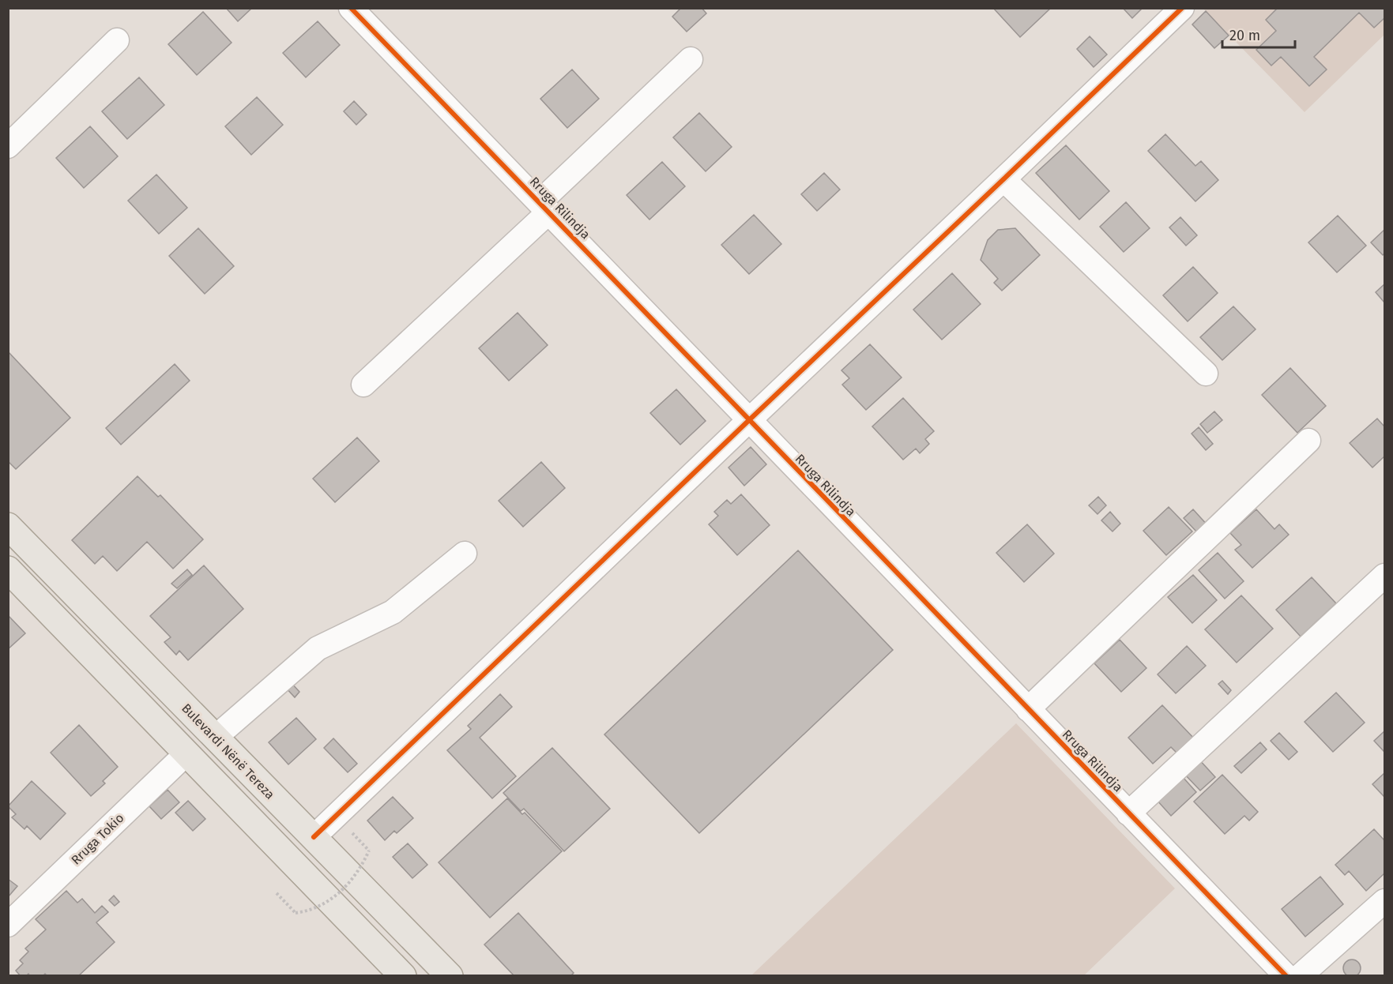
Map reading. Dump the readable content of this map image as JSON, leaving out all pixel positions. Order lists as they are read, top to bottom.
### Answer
{
  "streets": {
    "main road": ["Bulevardi Nënë Tereza"],
    "street": ["Rruga Rilindja", "Rruga Tokio"]
  },
  "scale_bar": "20 m"
}
